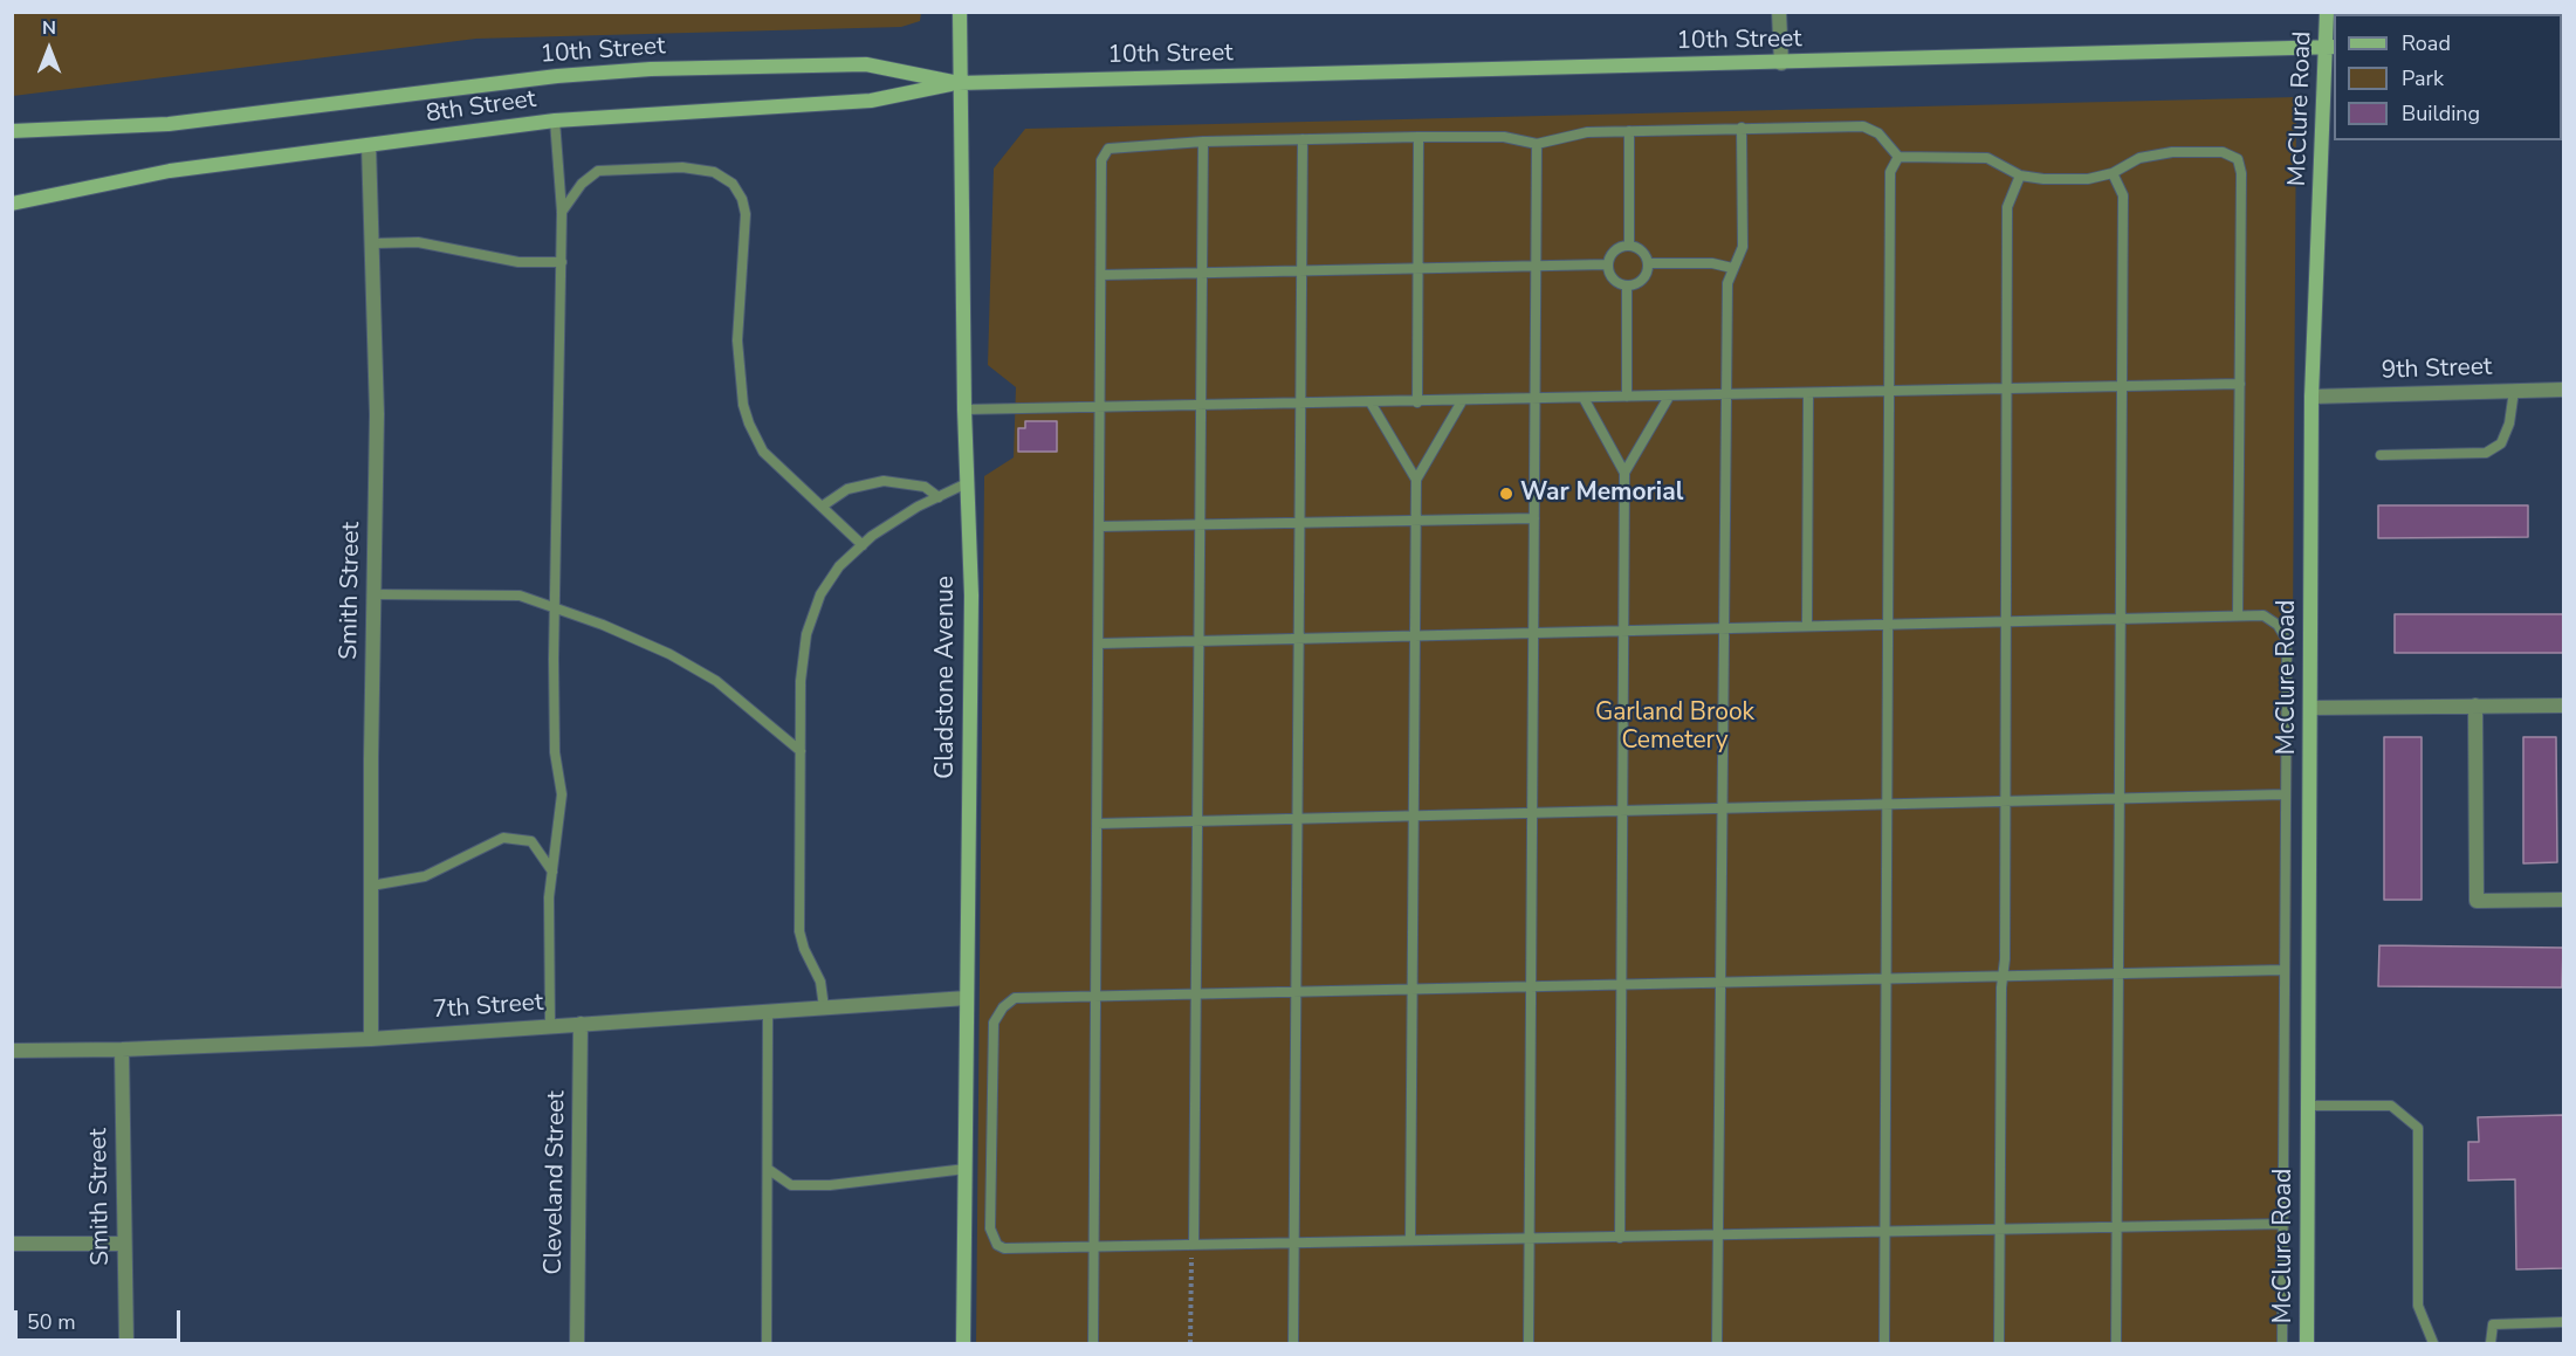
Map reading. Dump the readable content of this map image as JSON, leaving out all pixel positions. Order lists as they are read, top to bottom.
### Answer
{
  "streets": {
    "main road": [
      "10th Street",
      "8th Street",
      "McClure Road",
      "Gladstone Avenue"
    ],
    "street": [
      "9th Street",
      "Smith Street",
      "7th Street",
      "Cleveland Street"
    ]
  },
  "crossings": [
    ["10th Street", "8th Street"],
    ["10th Street", "McClure Road"],
    ["10th Street", "Gladstone Avenue"],
    ["8th Street", "Smith Street"],
    ["8th Street", "Gladstone Avenue"],
    ["McClure Road", "9th Street"],
    ["Smith Street", "7th Street"],
    ["Gladstone Avenue", "7th Street"],
    ["7th Street", "Cleveland Street"]
  ],
  "parks": ["Garland Brook Cemetery"],
  "places": ["War Memorial"],
  "legend": ["Road", "Park", "Building"],
  "scale_bar": "50 m",
  "north": "top"
}
